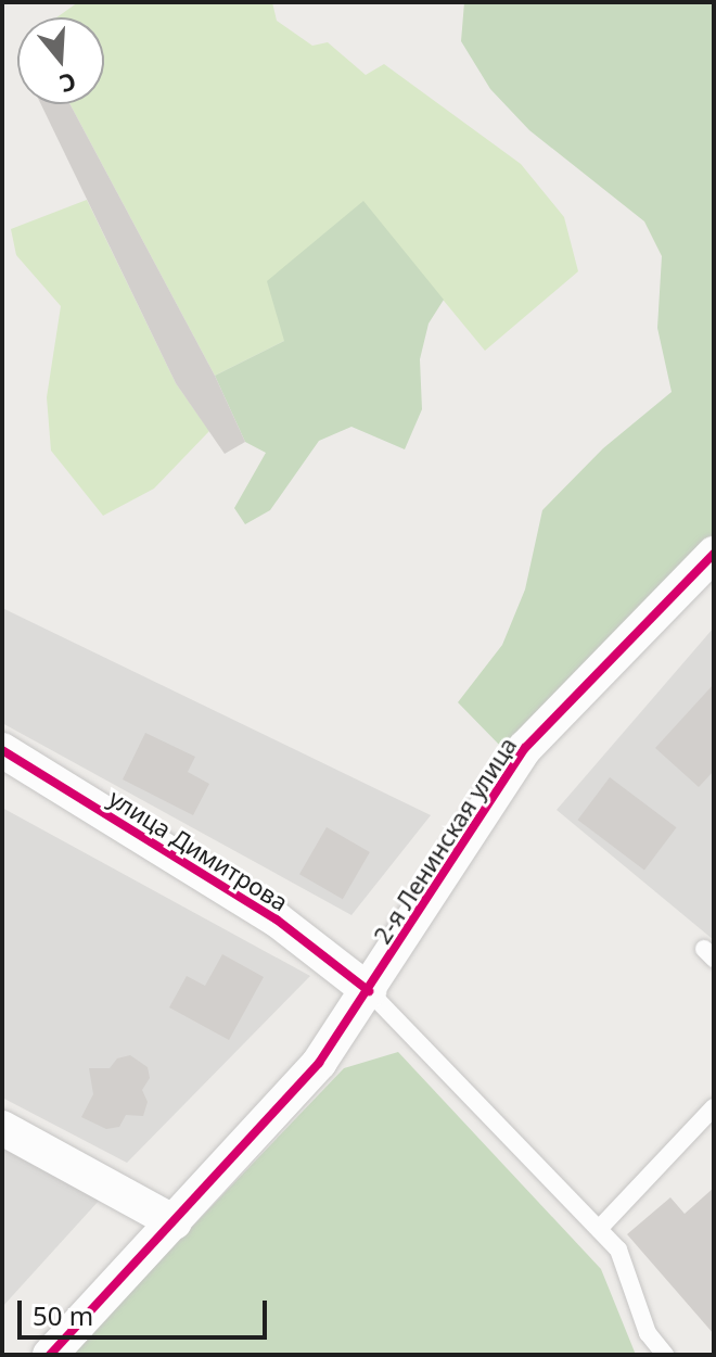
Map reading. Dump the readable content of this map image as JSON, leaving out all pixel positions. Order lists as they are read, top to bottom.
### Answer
{
  "streets": {
    "street": ["2-я Ленинская улица", "улица Димитрова"]
  },
  "crossings": [
    ["2-я Ленинская улица", "улица Димитрова"]
  ],
  "scale_bar": "50 m",
  "north": "bottom"
}
